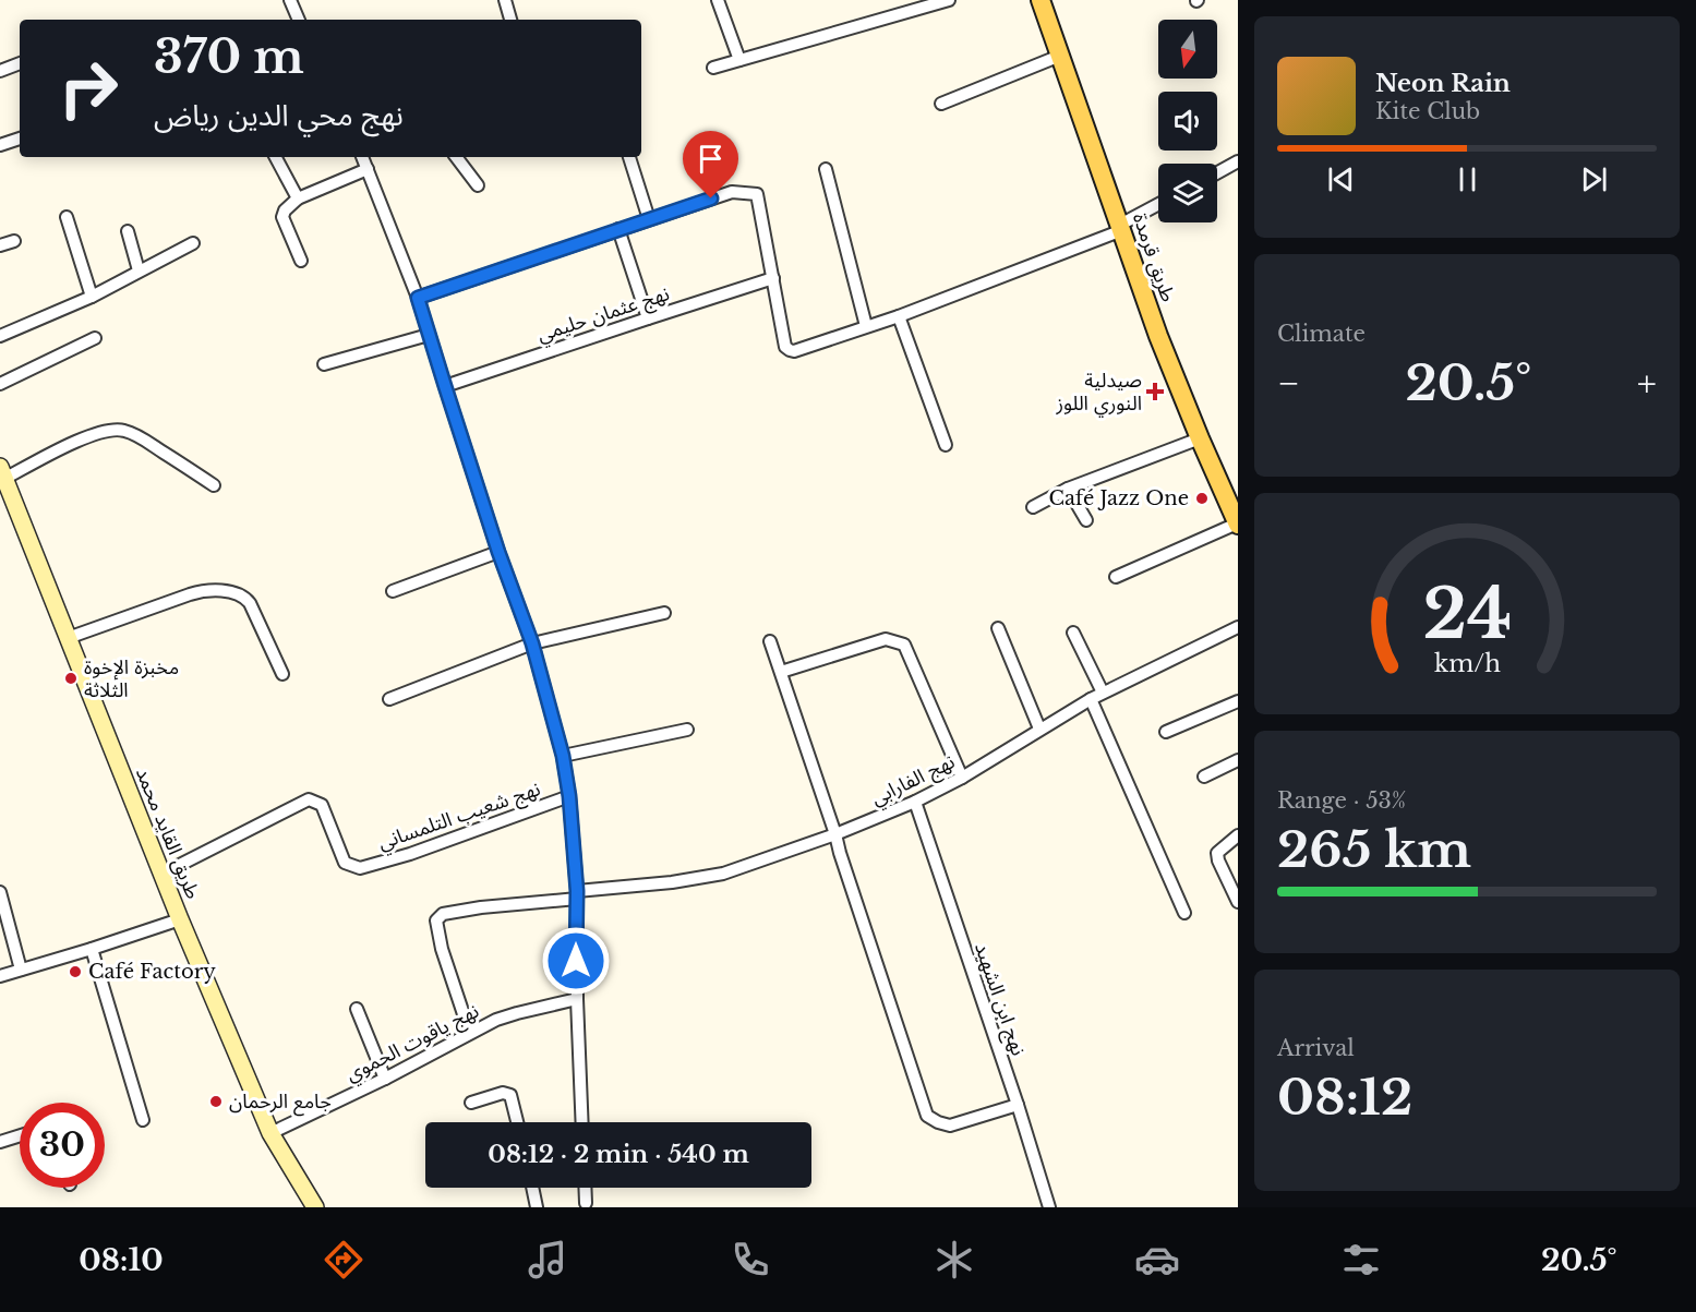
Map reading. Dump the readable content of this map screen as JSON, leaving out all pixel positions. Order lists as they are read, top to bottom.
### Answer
{
  "streets": {
    "main road": ["طريق قرمدة", "طريق القايد محمد"],
    "street": [
      "نهج عثمان حليمي",
      "نهج الفارابي",
      "نهج شعيب التلمساني",
      "نهج ابن الشهيد",
      "نهج ياقوت الحموي"
    ]
  },
  "crossings": [
    ["نهج الفارابي", "نهج ابن الشهيد"],
    ["نهج شعيب التلمساني", "طريق القايد محمد"],
    ["طريق القايد محمد", "نهج ياقوت الحموي"]
  ],
  "places": {
    "health": ["صيدلية النوري اللوز"],
    "other": [
      "Café Jazz One",
      "مخبزة الإخوة الثلاثة",
      "Café Factory",
      "جامع الرحمان"
    ]
  },
  "north": "bottom",
  "page": {
    "turn": ["370 m", "نهج محي الدين رياض"],
    "song": ["Neon Rain", "Kite Club"],
    "tile": [
      "Climate",
      ["Range · 53%", "265 km"],
      ["Arrival", "08:12"]
    ],
    "heat": ["−", "20.5°", "+"],
    "limit": "30",
    "trip": "08:12 · 2 min · 540 m",
    "tabs": ["08:10", "20.5°"],
    "gauge": ["24", "km/h"]
  }
}
